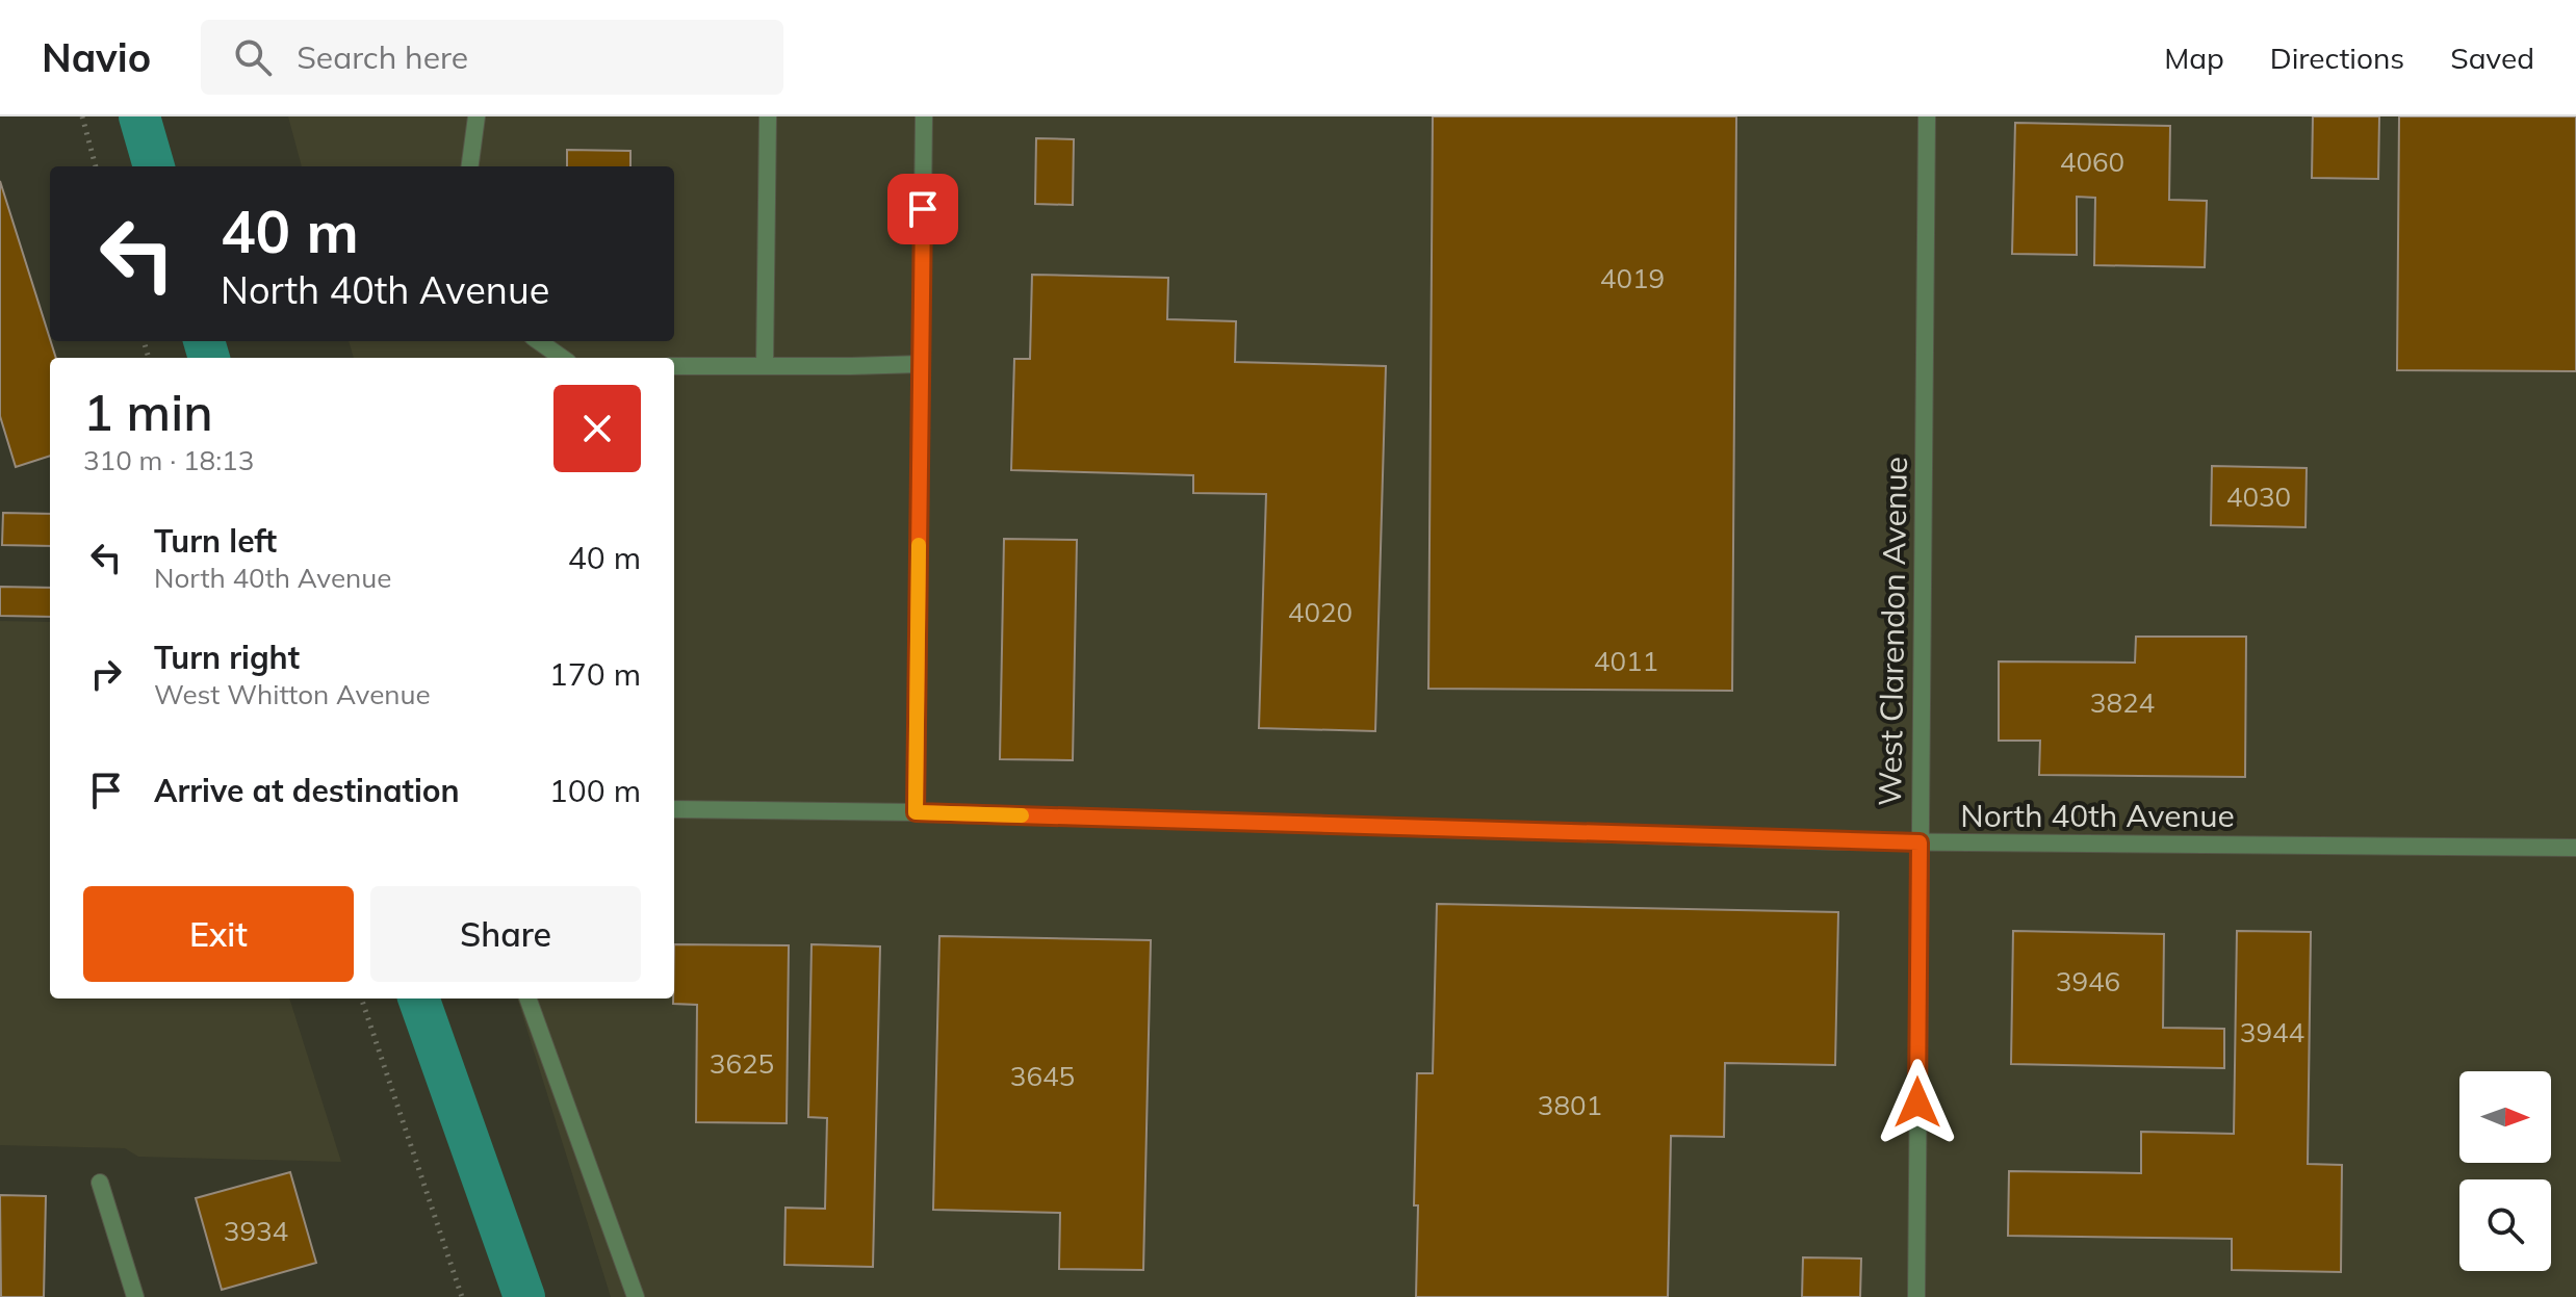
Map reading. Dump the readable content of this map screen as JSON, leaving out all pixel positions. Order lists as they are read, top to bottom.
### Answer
{
  "streets": {
    "street": ["West Clarendon Avenue", "North 40th Avenue"]
  },
  "crossings": [
    ["West Clarendon Avenue", "North 40th Avenue"]
  ],
  "house_numbers": [
    "4060",
    "4019",
    "4030",
    "4020",
    "4011",
    "3824",
    "3946",
    "3944",
    "3625",
    "3645",
    "3801",
    "3934"
  ],
  "north": "right",
  "page": {
    "header": "Navio",
    "search": "Search here",
    "nav": ["Map", "Directions", "Saved"],
    "turn": ["40 m", "North 40th Avenue"],
    "heading": ["1 min", "310 m · 18:13"],
    "list": [
      {
        "name": "Turn left",
        "note": "North 40th Avenue",
        "value": "40 m"
      },
      {
        "name": "Turn right",
        "note": "West Whitton Avenue",
        "value": "170 m"
      },
      {
        "name": "Arrive at destination",
        "value": "100 m"
      }
    ],
    "buttons": ["Exit", "Share"]
  }
}
